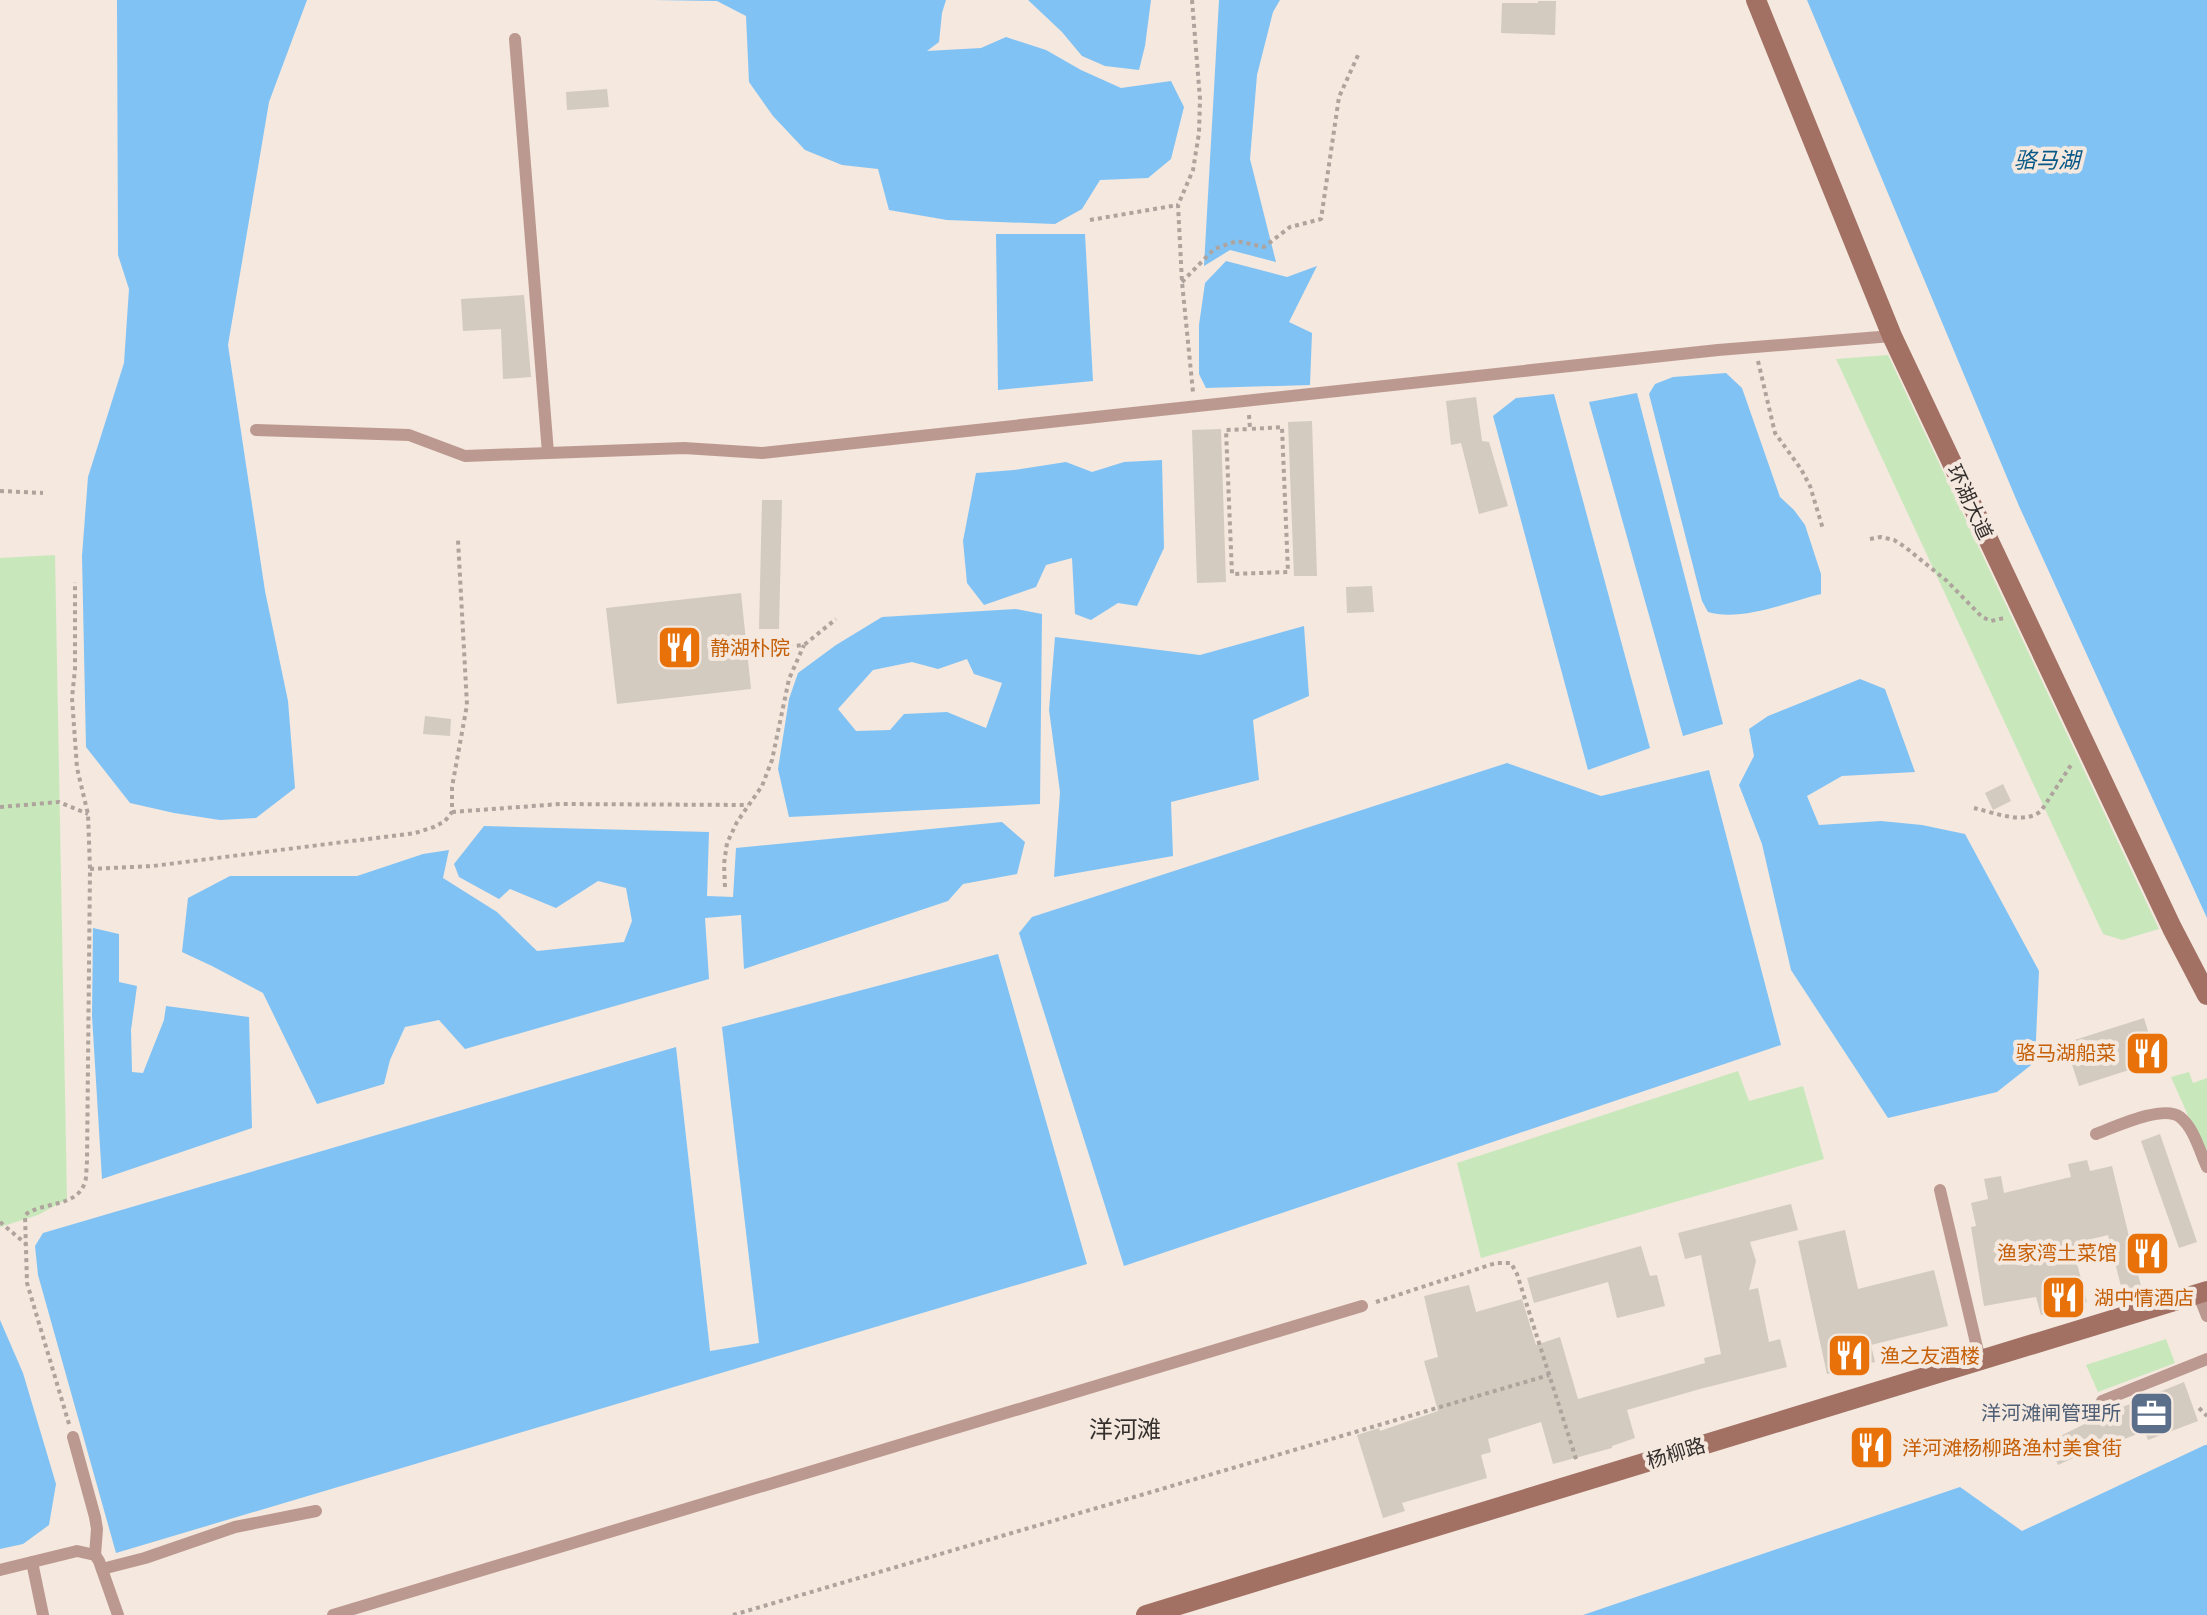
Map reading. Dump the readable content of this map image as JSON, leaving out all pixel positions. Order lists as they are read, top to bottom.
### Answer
{
  "streets": {
    "street": ["环湖大道", "杨柳路"]
  },
  "districts": ["洋河滩"],
  "water": ["骆马湖"],
  "places": {
    "restaurant": [
      "静湖朴院",
      "骆马湖船菜",
      "渔家湾土菜馆",
      "湖中情酒店",
      "渔之友酒楼",
      "洋河滩杨柳路渔村美食街"
    ],
    "office": ["洋河滩闸管理所"]
  }
}
